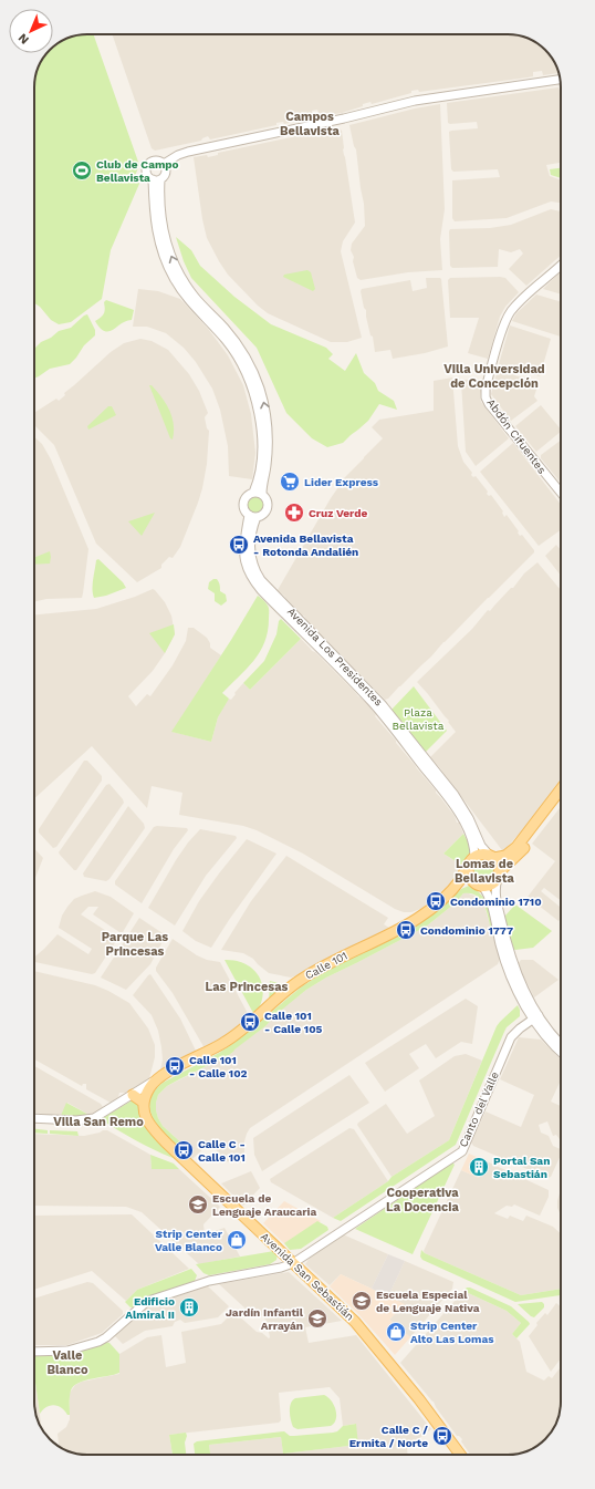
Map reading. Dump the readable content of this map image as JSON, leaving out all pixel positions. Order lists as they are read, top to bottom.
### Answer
{
  "streets": {
    "main road": ["Calle 101", "Avenida San Sebastián"],
    "street": ["Abdón Cifuentes", "Avenida Los Presidentes", "Canto del Valle"]
  },
  "crossings": [
    ["Avenida Los Presidentes", "Calle 101"],
    ["Canto del Valle", "Avenida San Sebastián"]
  ],
  "districts": [
    "Campos Bellavista",
    "Villa Universidad de Concepción",
    "Lomas de Bellavista",
    "Parque Las Princesas",
    "Las Princesas",
    "Villa San Remo",
    "Cooperativa La Docencia",
    "Valle Blanco"
  ],
  "parks": ["Plaza Bellavista"],
  "places": {
    "sports": ["Club de Campo Bellavista"],
    "supermarket": ["Lider Express"],
    "pharmacy": ["Cruz Verde"],
    "bus stop": [
      "Avenida Bellavista - Rotonda Andalién",
      "Condominio 1710",
      "Condominio 1777",
      "Calle 101 - Calle 105",
      "Calle 101 - Calle 102",
      "Calle C - Calle 101",
      "Calle C / Ermita / Norte"
    ],
    "building": ["Portal San Sebastián", "Edificio Almiral II"],
    "school or university": ["Escuela de Lenguaje Araucaria", "Escuela Especial de Lenguaje Nativa", "Jardín Infantil Arrayán"],
    "shop": ["Strip Center Valle Blanco", "Strip Center Alto Las Lomas"]
  },
  "north": "bottom left"
}
